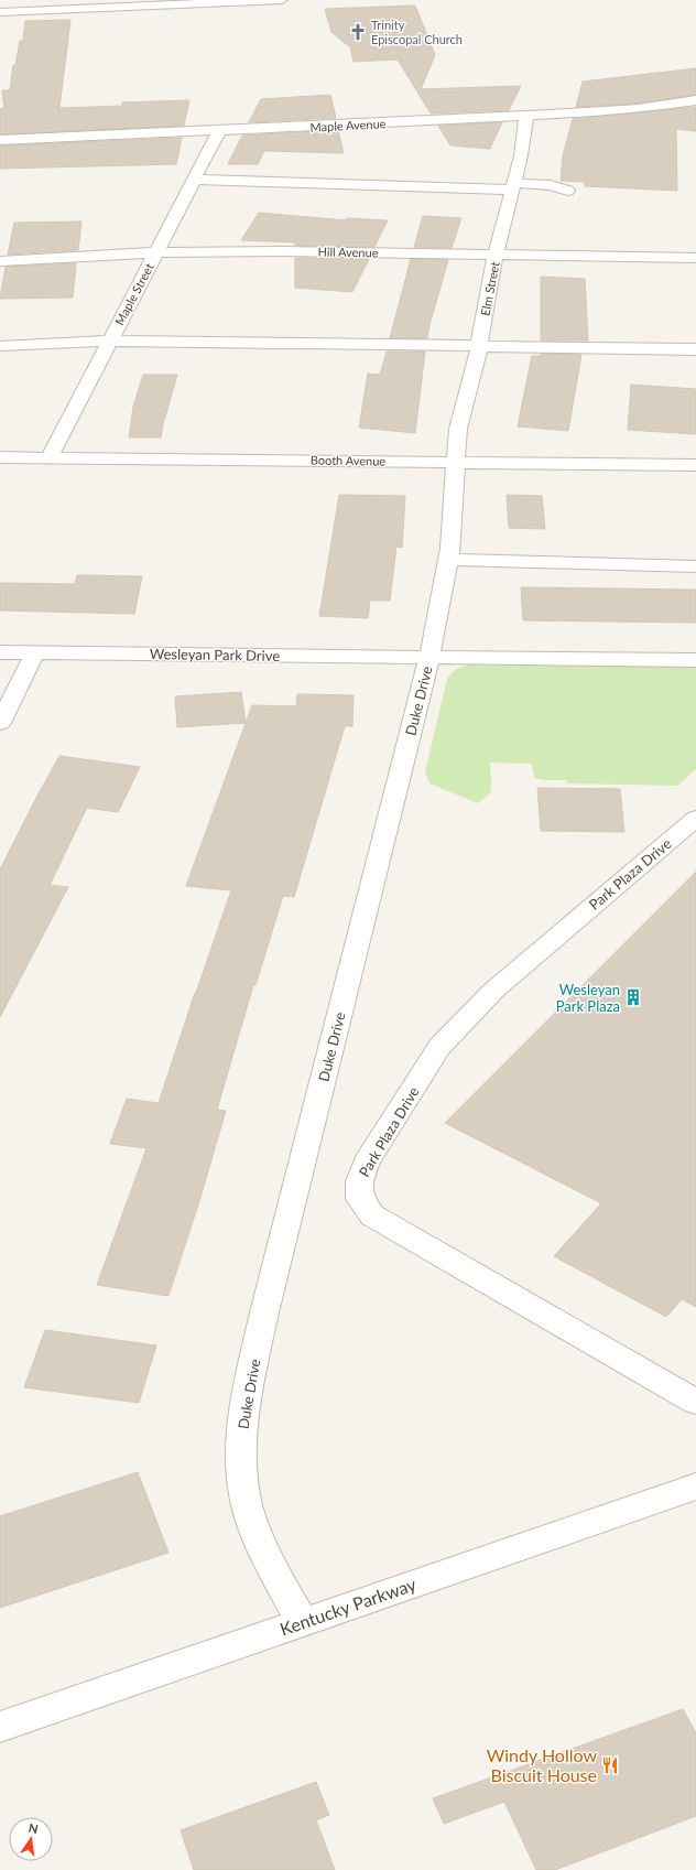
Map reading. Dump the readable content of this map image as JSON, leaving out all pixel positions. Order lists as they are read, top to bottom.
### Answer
{
  "streets": {
    "street": [
      "Maple Avenue",
      "Hill Avenue",
      "Elm Street",
      "Maple Street",
      "Booth Avenue",
      "Wesleyan Park Drive",
      "Duke Drive",
      "Park Plaza Drive",
      "Kentucky Parkway"
    ]
  },
  "crossings": [
    ["Maple Avenue", "Elm Street"],
    ["Maple Avenue", "Maple Street"],
    ["Hill Avenue", "Elm Street"],
    ["Hill Avenue", "Maple Street"],
    ["Elm Street", "Booth Avenue"],
    ["Elm Street", "Duke Drive"],
    ["Maple Street", "Booth Avenue"],
    ["Booth Avenue", "Duke Drive"],
    ["Wesleyan Park Drive", "Duke Drive"],
    ["Duke Drive", "Kentucky Parkway"]
  ],
  "places": {
    "church": ["Trinity Episcopal Church"],
    "building": ["Wesleyan Park Plaza"],
    "restaurant": ["Windy Hollow Biscuit House"]
  },
  "north": "top"
}
